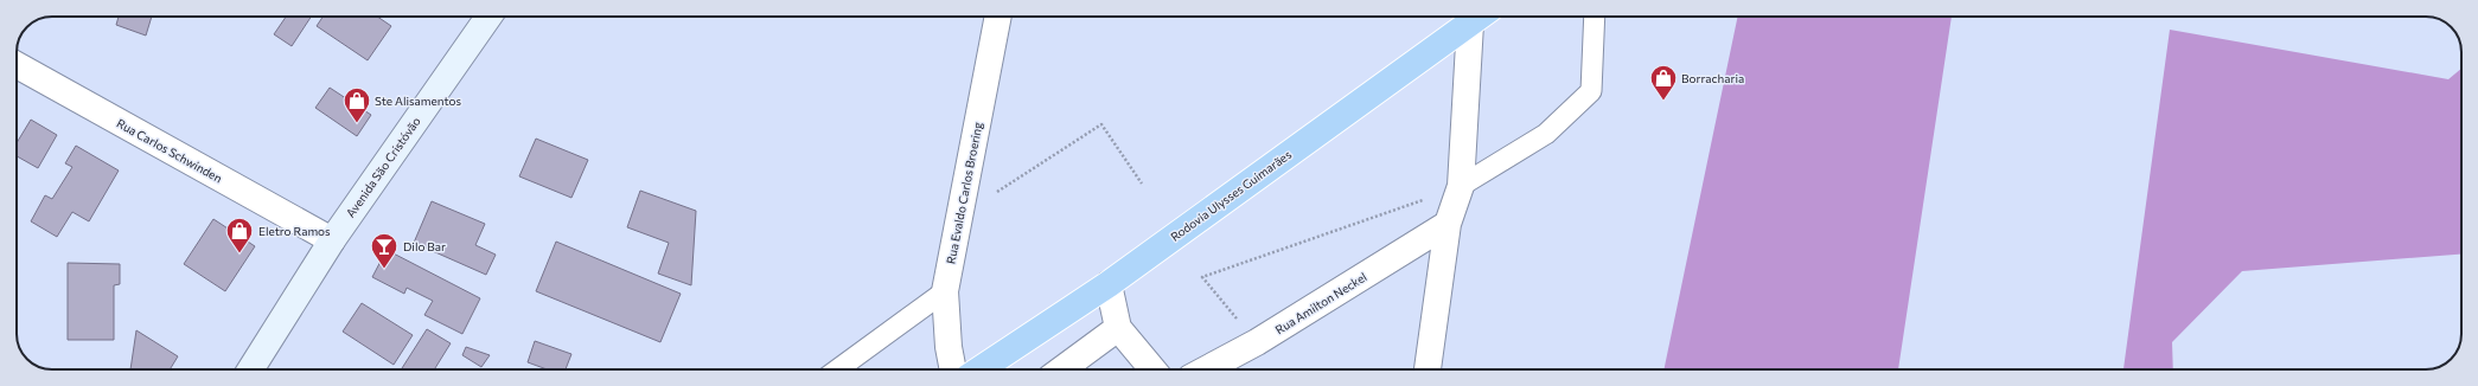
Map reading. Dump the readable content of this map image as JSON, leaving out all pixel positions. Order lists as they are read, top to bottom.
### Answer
{
  "streets": {
    "highway": ["Rodovia Ulysses Guimarães"],
    "main road": ["Avenida São Cristóvão"],
    "street": ["Rua Carlos Schwinden", "Rua Evaldo Carlos Broering", "Rua Amilton Neckel"]
  },
  "crossings": [
    ["Rua Carlos Schwinden", "Avenida São Cristóvão"]
  ],
  "places": {
    "shop": ["Borracharia", "Ste Alisamentos", "Eletro Ramos"],
    "bar": ["Dilo Bar"]
  }
}
